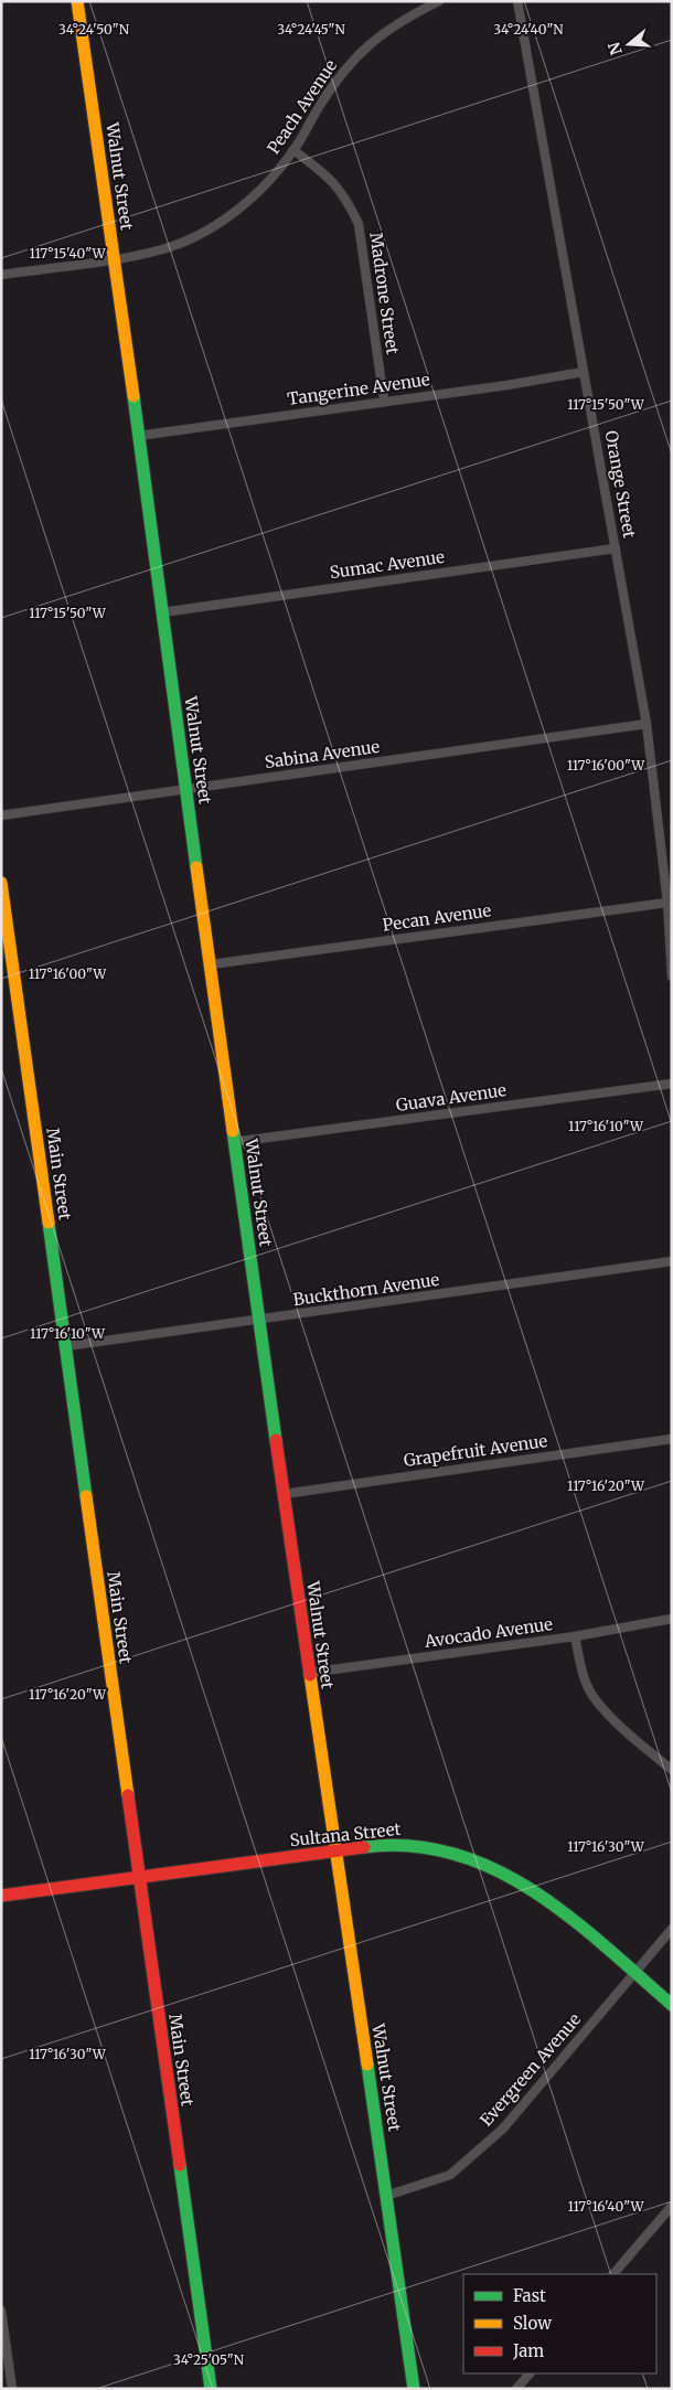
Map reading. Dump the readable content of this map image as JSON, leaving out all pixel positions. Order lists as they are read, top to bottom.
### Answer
{
  "streets": {
    "street": [
      "Peach Avenue",
      "Walnut Street",
      "Madrone Street",
      "Tangerine Avenue",
      "Orange Street",
      "Sumac Avenue",
      "Sabina Avenue",
      "Pecan Avenue",
      "Guava Avenue",
      "Main Street",
      "Buckthorn Avenue",
      "Grapefruit Avenue",
      "Avocado Avenue",
      "Sultana Street",
      "Evergreen Avenue"
    ]
  },
  "crossings": [
    ["Peach Avenue", "Walnut Street"],
    ["Peach Avenue", "Madrone Street"],
    ["Walnut Street", "Tangerine Avenue"],
    ["Walnut Street", "Sumac Avenue"],
    ["Walnut Street", "Sabina Avenue"],
    ["Walnut Street", "Pecan Avenue"],
    ["Walnut Street", "Guava Avenue"],
    ["Walnut Street", "Buckthorn Avenue"],
    ["Walnut Street", "Grapefruit Avenue"],
    ["Walnut Street", "Avocado Avenue"],
    ["Walnut Street", "Sultana Street"],
    ["Walnut Street", "Evergreen Avenue"],
    ["Madrone Street", "Tangerine Avenue"],
    ["Tangerine Avenue", "Orange Street"],
    ["Orange Street", "Sumac Avenue"],
    ["Orange Street", "Sabina Avenue"],
    ["Orange Street", "Pecan Avenue"],
    ["Main Street", "Buckthorn Avenue"],
    ["Main Street", "Sultana Street"],
    ["Sultana Street", "Evergreen Avenue"]
  ],
  "legend": ["Fast", "Slow", "Jam"],
  "north": "left",
  "coordinates": [
    "34°24'50\"N",
    "34°24'45\"N",
    "34°24'40\"N",
    "117°15'40\"W",
    "117°15'50\"W",
    "117°16'00\"W",
    "117°16'10\"W",
    "117°16'20\"W",
    "117°16'30\"W",
    "117°16'40\"W",
    "34°25'05\"N"
  ]
}
